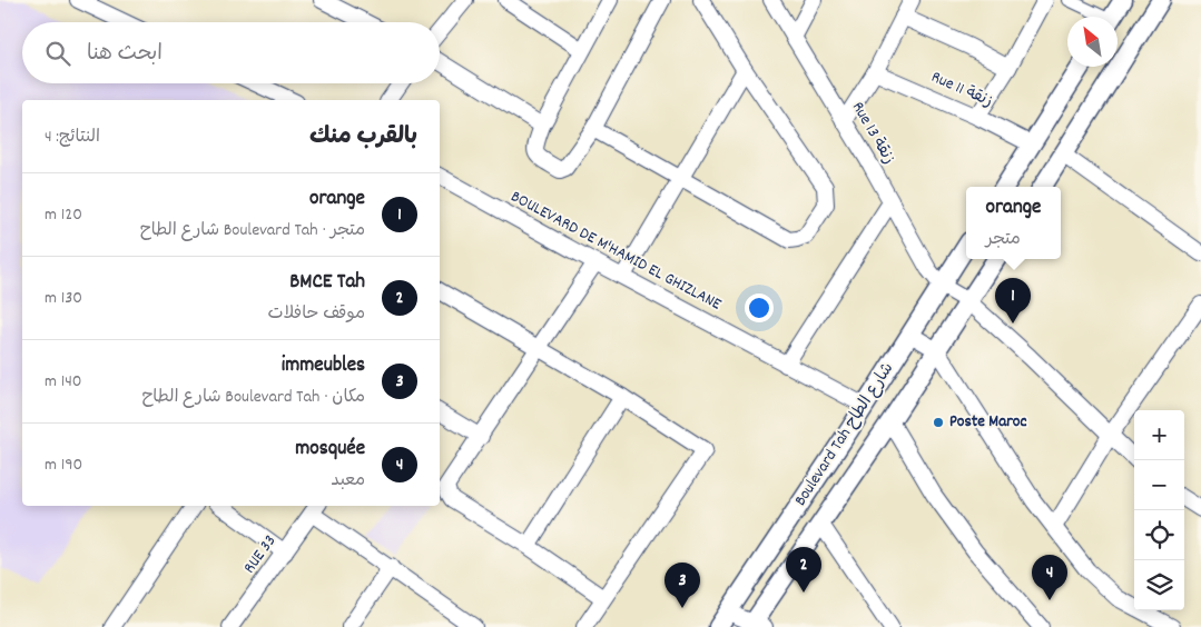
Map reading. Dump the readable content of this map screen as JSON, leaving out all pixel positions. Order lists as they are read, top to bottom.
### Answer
{
  "streets": {
    "street": [
      "Rue 11 زنقة",
      "Rue 13 زنقة",
      "BOULEVARD DE M'HAMID EL GHIZLANE",
      "Boulevard Tah شارع الطاح",
      "RUE 33"
    ]
  },
  "crossings": [
    ["Rue 13 زنقة", "Boulevard Tah شارع الطاح"],
    ["BOULEVARD DE M'HAMID EL GHIZLANE", "Boulevard Tah شارع الطاح"]
  ],
  "places": ["Poste Maroc"],
  "north": "top left",
  "page": {
    "search": "ابحث هنا",
    "heading": ["بالقرب منك", "النتائج: 4"],
    "list": [
      {
        "mark": "1",
        "name": "orange",
        "note": "متجر · Boulevard Tah شارع الطاح",
        "value": "120 m"
      },
      {
        "mark": "2",
        "name": "BMCE Tah",
        "note": "موقف حافلات",
        "value": "130 m"
      },
      {
        "mark": "3",
        "name": "immeubles",
        "note": "مكان · Boulevard Tah شارع الطاح",
        "value": "140 m"
      },
      {
        "mark": "4",
        "name": "mosquée",
        "note": "معبد",
        "value": "190 m"
      }
    ],
    "popup": ["orange", "متجر"],
    "pins": [
      "1",
      "2",
      "4",
      "3"
    ],
    "map_buttons": ["+", "−"]
  }
}
